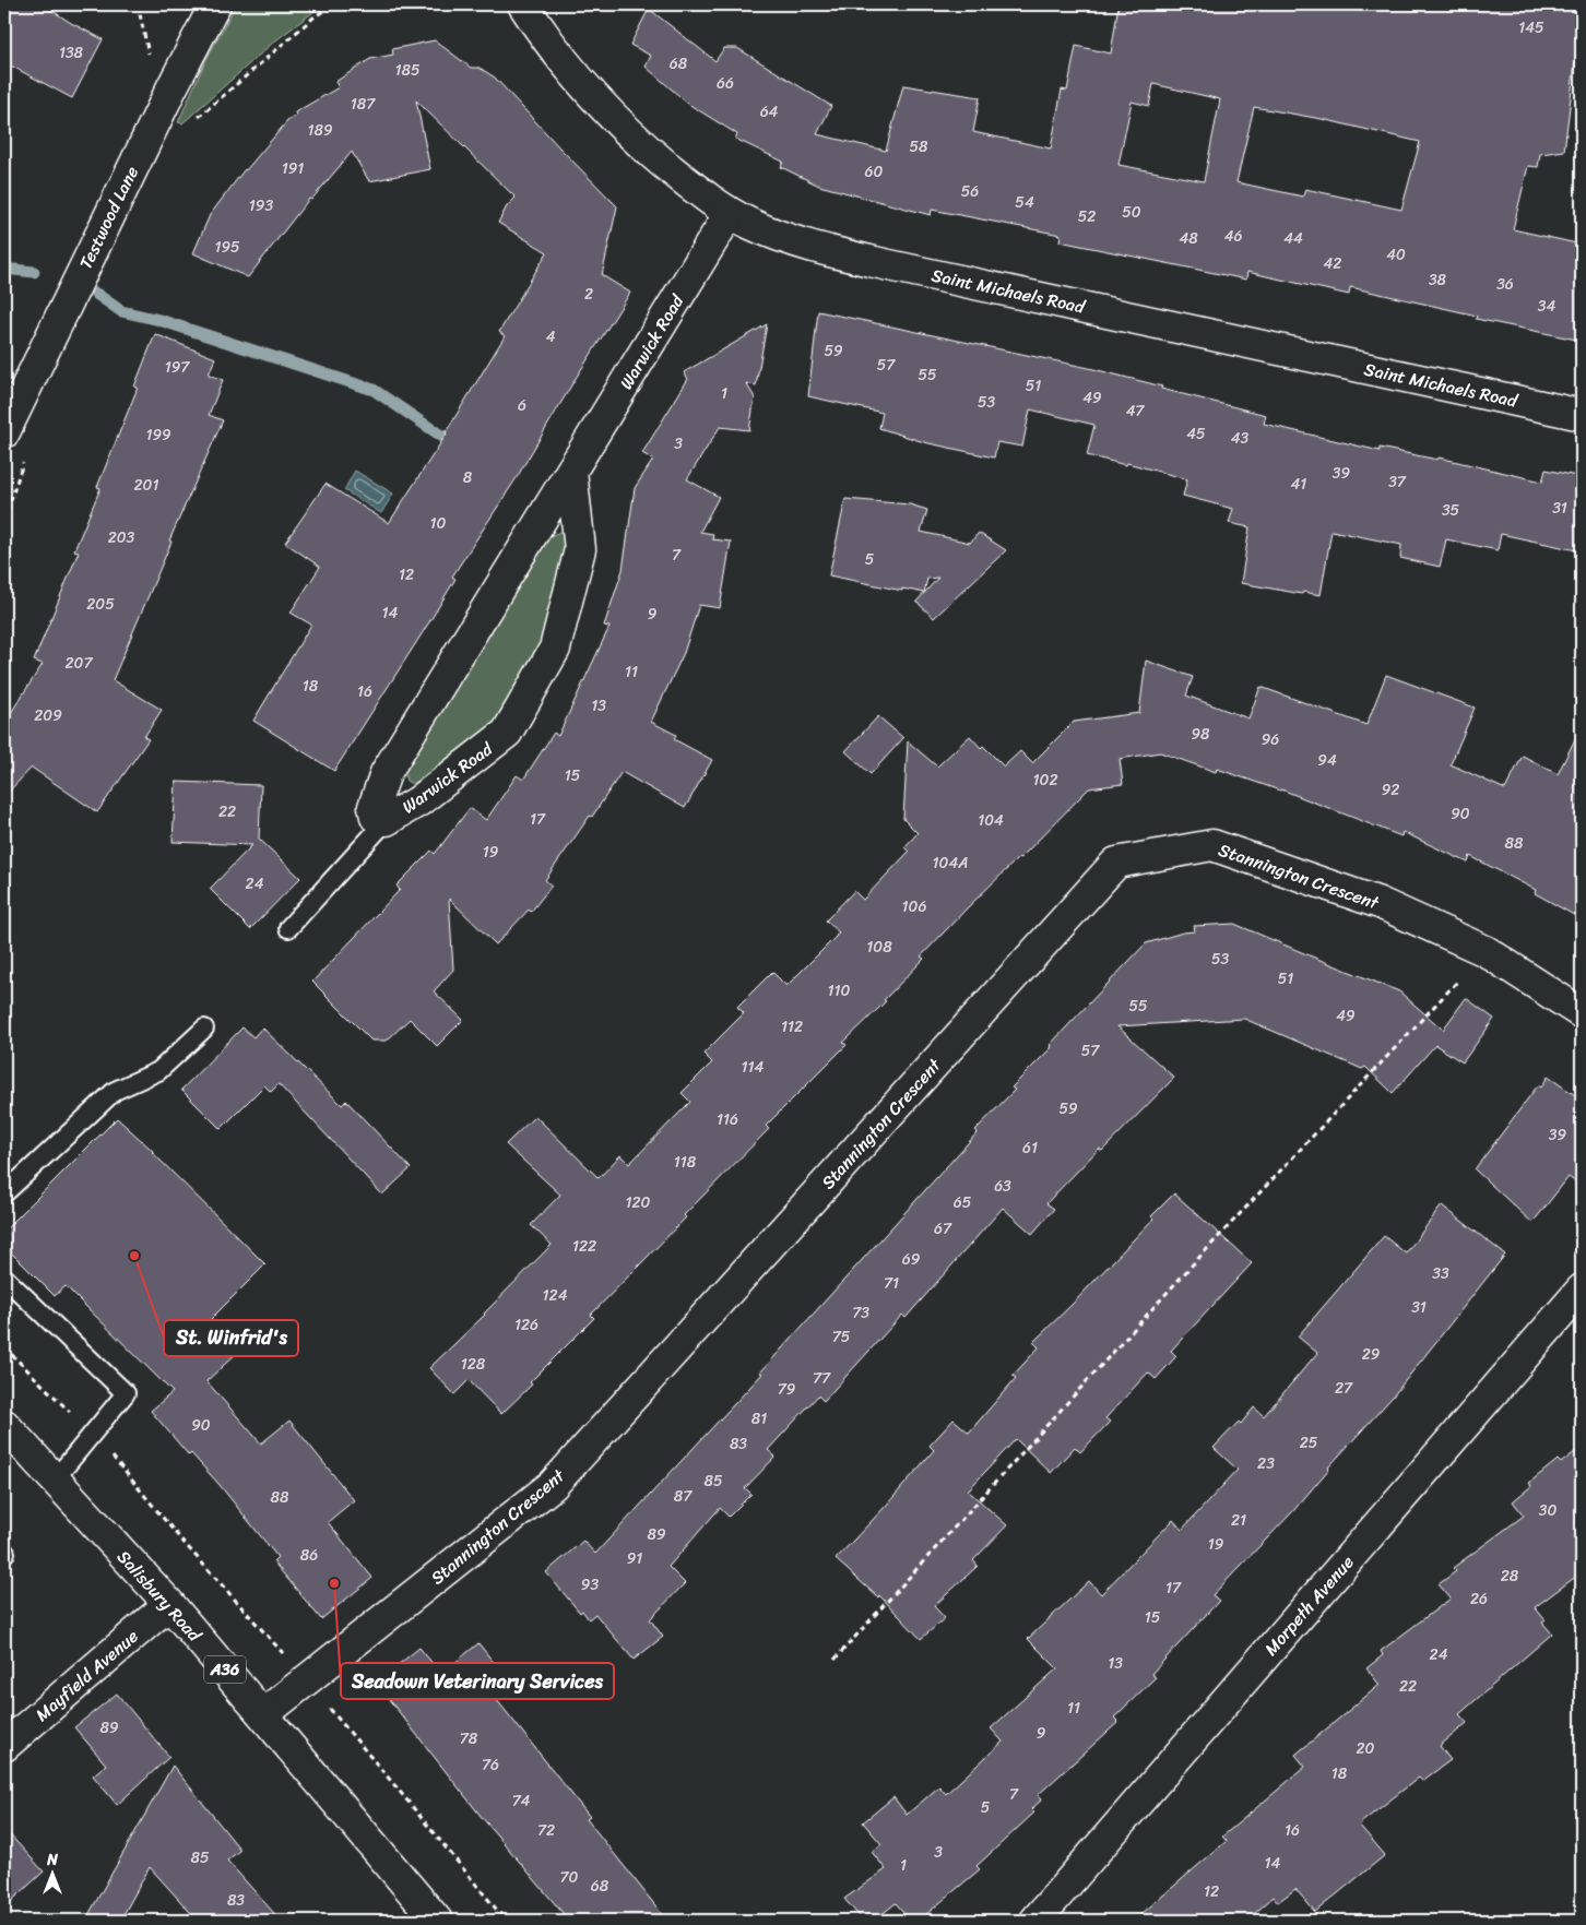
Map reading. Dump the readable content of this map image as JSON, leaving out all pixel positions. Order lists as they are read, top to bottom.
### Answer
{
  "streets": {
    "street": [
      "Testwood Lane",
      "Saint Michaels Road",
      "Warwick Road",
      "Stannington Crescent",
      "Salisbury Road",
      "Morpeth Avenue",
      "A36",
      "Mayfield Avenue"
    ]
  },
  "crossings": [
    ["Saint Michaels Road", "Warwick Road"],
    ["Stannington Crescent", "Salisbury Road"],
    ["Salisbury Road", "Mayfield Avenue"]
  ],
  "places": ["St. Winfrid's", "Seadown Veterinary Services"],
  "house_numbers": [
    "145",
    "138",
    "68",
    "185",
    "66",
    "187",
    "64",
    "189",
    "58",
    "191",
    "60",
    "56",
    "54",
    "193",
    "50",
    "52",
    "46",
    "48",
    "44",
    "195",
    "40",
    "42",
    "38",
    "36",
    "2",
    "34",
    "4",
    "59",
    "57",
    "197",
    "55",
    "51",
    "1",
    "49",
    "53",
    "6",
    "47",
    "45",
    "199",
    "43",
    "3",
    "39",
    "8",
    "37",
    "41",
    "201",
    "31",
    "35",
    "10",
    "203",
    "7",
    "5",
    "12",
    "205",
    "14",
    "9",
    "207",
    "11",
    "18",
    "16",
    "13",
    "209",
    "98",
    "96",
    "94",
    "15",
    "102",
    "92",
    "22",
    "90",
    "17",
    "104",
    "88",
    "19",
    "104A",
    "24",
    "106",
    "108",
    "53",
    "51",
    "110",
    "55",
    "49",
    "112",
    "57",
    "114",
    "59",
    "116",
    "39",
    "61",
    "118",
    "63",
    "120",
    "65",
    "67",
    "122",
    "69",
    "33",
    "71",
    "124",
    "31",
    "73",
    "126",
    "75",
    "29",
    "128",
    "77",
    "27",
    "79",
    "81",
    "90",
    "25",
    "83",
    "23",
    "85",
    "87",
    "88",
    "30",
    "21",
    "89",
    "19",
    "86",
    "91",
    "28",
    "93",
    "17",
    "26",
    "15",
    "24",
    "13",
    "22",
    "11",
    "89",
    "9",
    "78",
    "20",
    "76",
    "18",
    "7",
    "74",
    "5",
    "72",
    "16",
    "3",
    "85",
    "14",
    "1",
    "70",
    "68",
    "12",
    "83"
  ],
  "north": "top"
}
